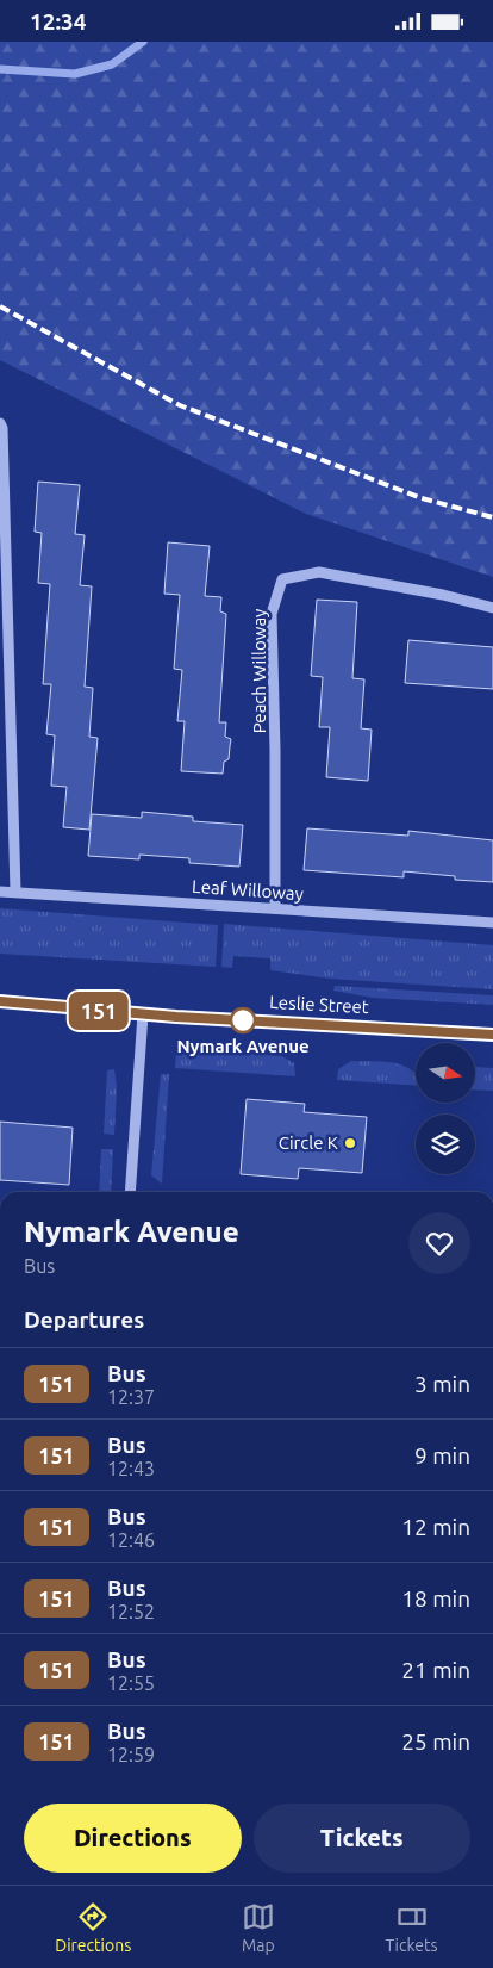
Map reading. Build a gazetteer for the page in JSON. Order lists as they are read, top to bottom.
{
  "streets": {
    "main road": ["Leslie Street"],
    "street": ["Peach Willoway", "Leaf Willoway"]
  },
  "crossings": [
    ["Peach Willoway", "Leaf Willoway"]
  ],
  "places": ["Nymark Avenue", "Circle K"],
  "lines": ["bus line 151"],
  "north": "right",
  "page": {
    "status": "12:34",
    "on_map": "151",
    "heading": [
      ["Nymark Avenue", "Bus"],
      "Departures"
    ],
    "list": [
      {
        "mark": "151",
        "name": "Bus",
        "note": "12:37",
        "value": "3 min"
      },
      {
        "mark": "151",
        "name": "Bus",
        "note": "12:43",
        "value": "9 min"
      },
      {
        "mark": "151",
        "name": "Bus",
        "note": "12:46",
        "value": "12 min"
      },
      {
        "mark": "151",
        "name": "Bus",
        "note": "12:52",
        "value": "18 min"
      },
      {
        "mark": "151",
        "name": "Bus",
        "note": "12:55",
        "value": "21 min"
      },
      {
        "mark": "151",
        "name": "Bus",
        "note": "12:59",
        "value": "25 min"
      }
    ],
    "buttons": ["Directions", "Tickets"],
    "tabs": ["Directions", "Map", "Tickets"]
  }
}
